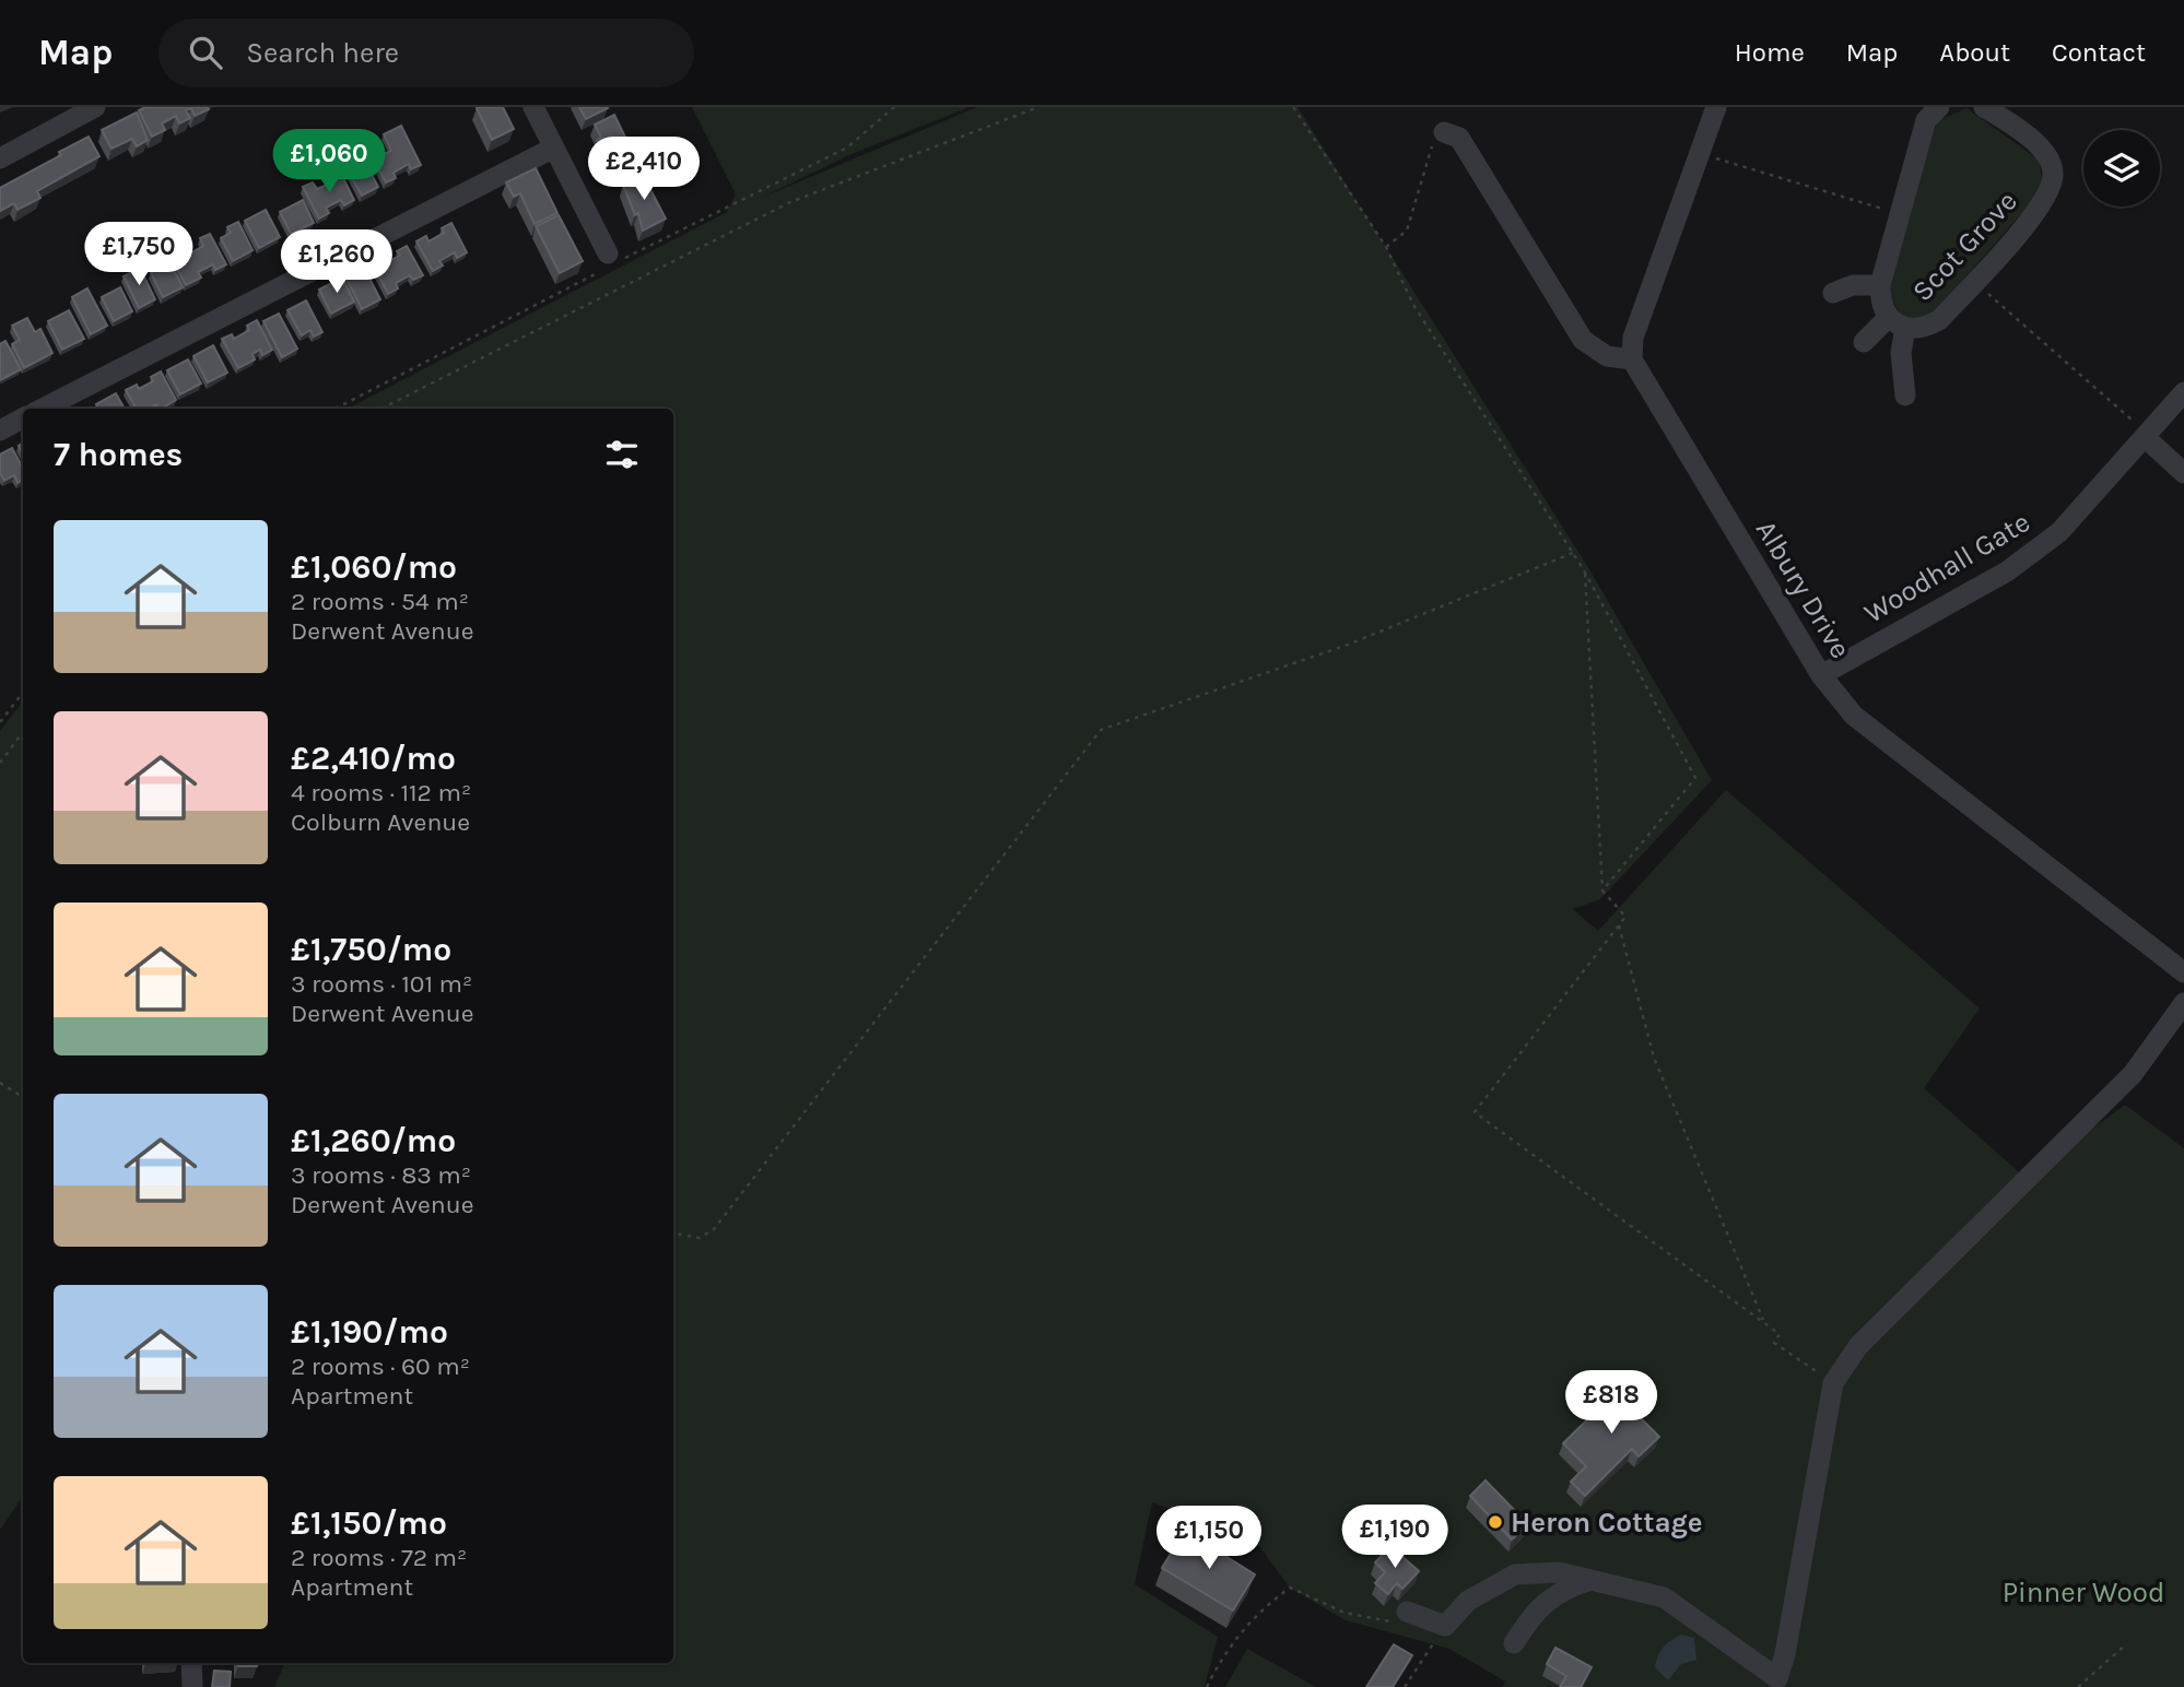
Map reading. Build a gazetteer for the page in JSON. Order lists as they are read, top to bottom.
{
  "streets": {
    "street": ["Scot Grove", "Woodhall Gate", "Albury Drive"]
  },
  "crossings": [
    ["Woodhall Gate", "Albury Drive"]
  ],
  "parks": ["Pinner Wood"],
  "places": ["Heron Cottage"],
  "page": {
    "header": "Map",
    "search": "Search here",
    "nav": [
      "Home",
      "Map",
      "About",
      "Contact"
    ],
    "price": [
      "£1,060",
      "£2,410",
      "£1,750",
      "£1,260",
      "£818",
      "£1,190",
      "£1,150"
    ],
    "heading": "7 homes",
    "list": [
      {
        "name": "£1,060/mo",
        "note": "2 rooms · 54 m² · Derwent Avenue"
      },
      {
        "name": "£2,410/mo",
        "note": "4 rooms · 112 m² · Colburn Avenue"
      },
      {
        "name": "£1,750/mo",
        "note": "3 rooms · 101 m² · Derwent Avenue"
      },
      {
        "name": "£1,260/mo",
        "note": "3 rooms · 83 m² · Derwent Avenue"
      },
      {
        "name": "£1,190/mo",
        "note": "2 rooms · 60 m² · Apartment"
      },
      {
        "name": "£1,150/mo",
        "note": "2 rooms · 72 m² · Apartment"
      }
    ]
  }
}
